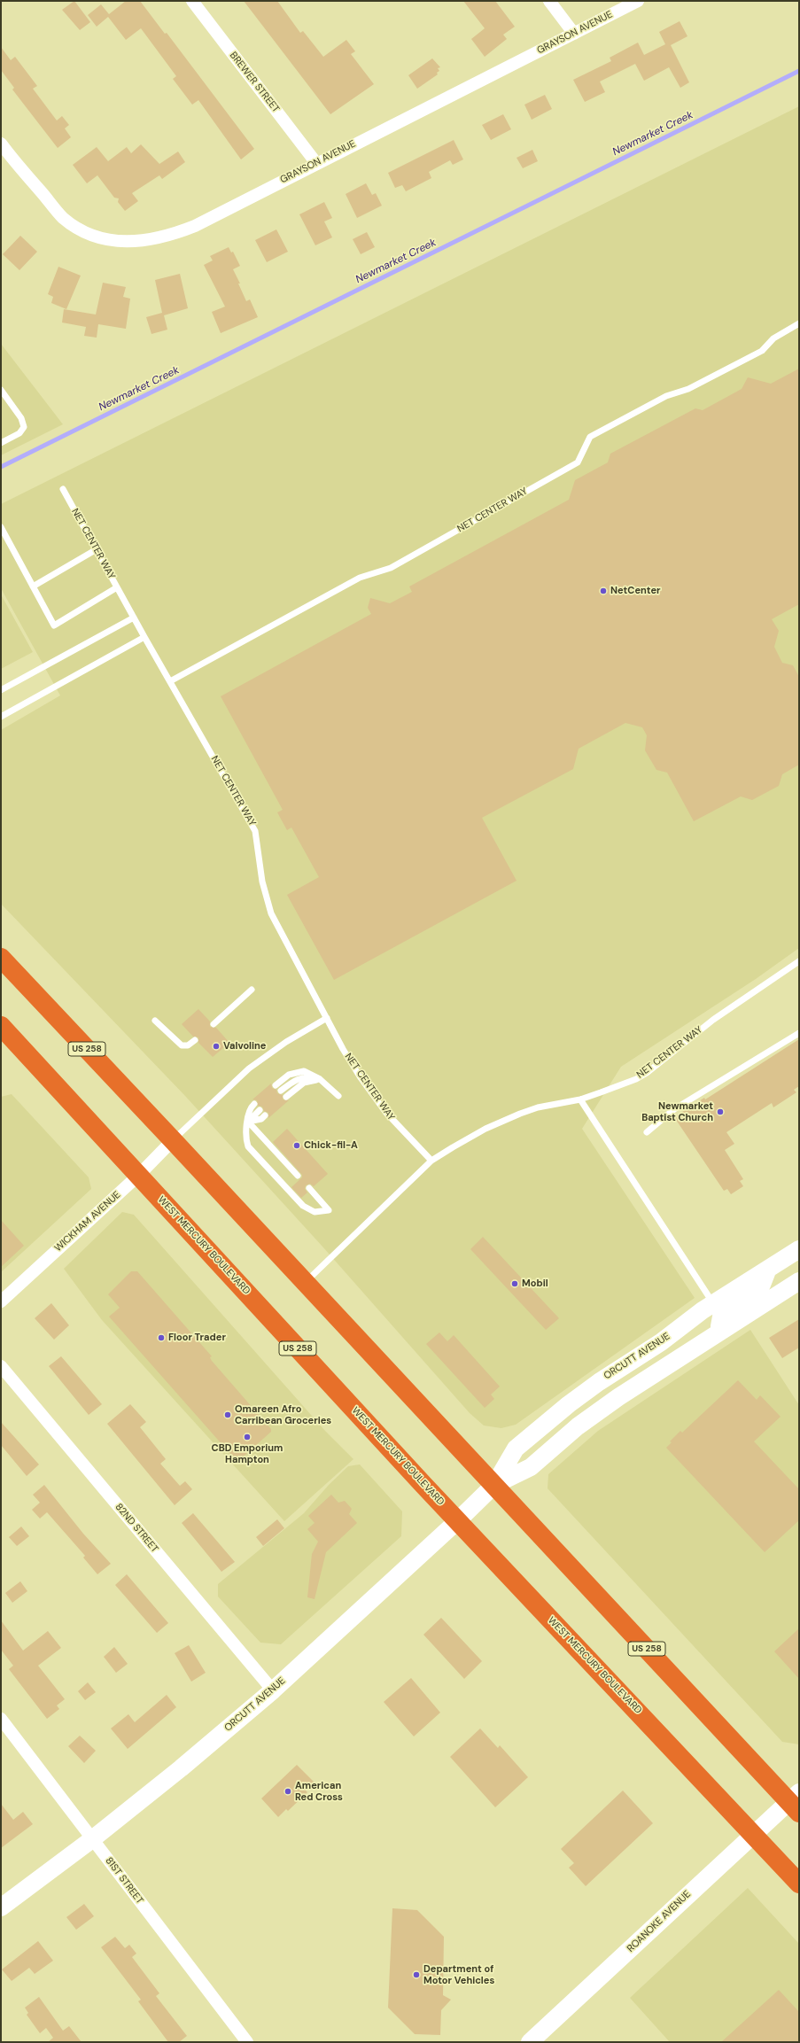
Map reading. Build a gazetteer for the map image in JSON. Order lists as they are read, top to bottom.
{
  "streets": {
    "highway": ["US 258", "WEST MERCURY BOULEVARD"],
    "street": [
      "GRAYSON AVENUE",
      "BREWER STREET",
      "WICKHAM AVENUE",
      "ORCUTT AVENUE",
      "82ND STREET",
      "81ST STREET",
      "ROANOKE AVENUE"
    ],
    "lane": ["NET CENTER WAY"]
  },
  "crossings": [
    ["GRAYSON AVENUE", "BREWER STREET"],
    ["US 258", "WICKHAM AVENUE"],
    ["US 258", "ORCUTT AVENUE"],
    ["US 258", "ROANOKE AVENUE"],
    ["WICKHAM AVENUE", "WEST MERCURY BOULEVARD"],
    ["WEST MERCURY BOULEVARD", "ORCUTT AVENUE"],
    ["WEST MERCURY BOULEVARD", "ROANOKE AVENUE"],
    ["ORCUTT AVENUE", "82ND STREET"],
    ["ORCUTT AVENUE", "81ST STREET"]
  ],
  "water": ["Newmarket Creek"],
  "places": [
    "NetCenter",
    "Valvoline",
    "Newmarket Baptist Church",
    "Chick-fil-A",
    "Mobil",
    "Floor Trader",
    "Omareen Afro Carribean Groceries",
    "CBD Emporium Hampton",
    "American Red Cross",
    "Department of Motor Vehicles"
  ]
}
